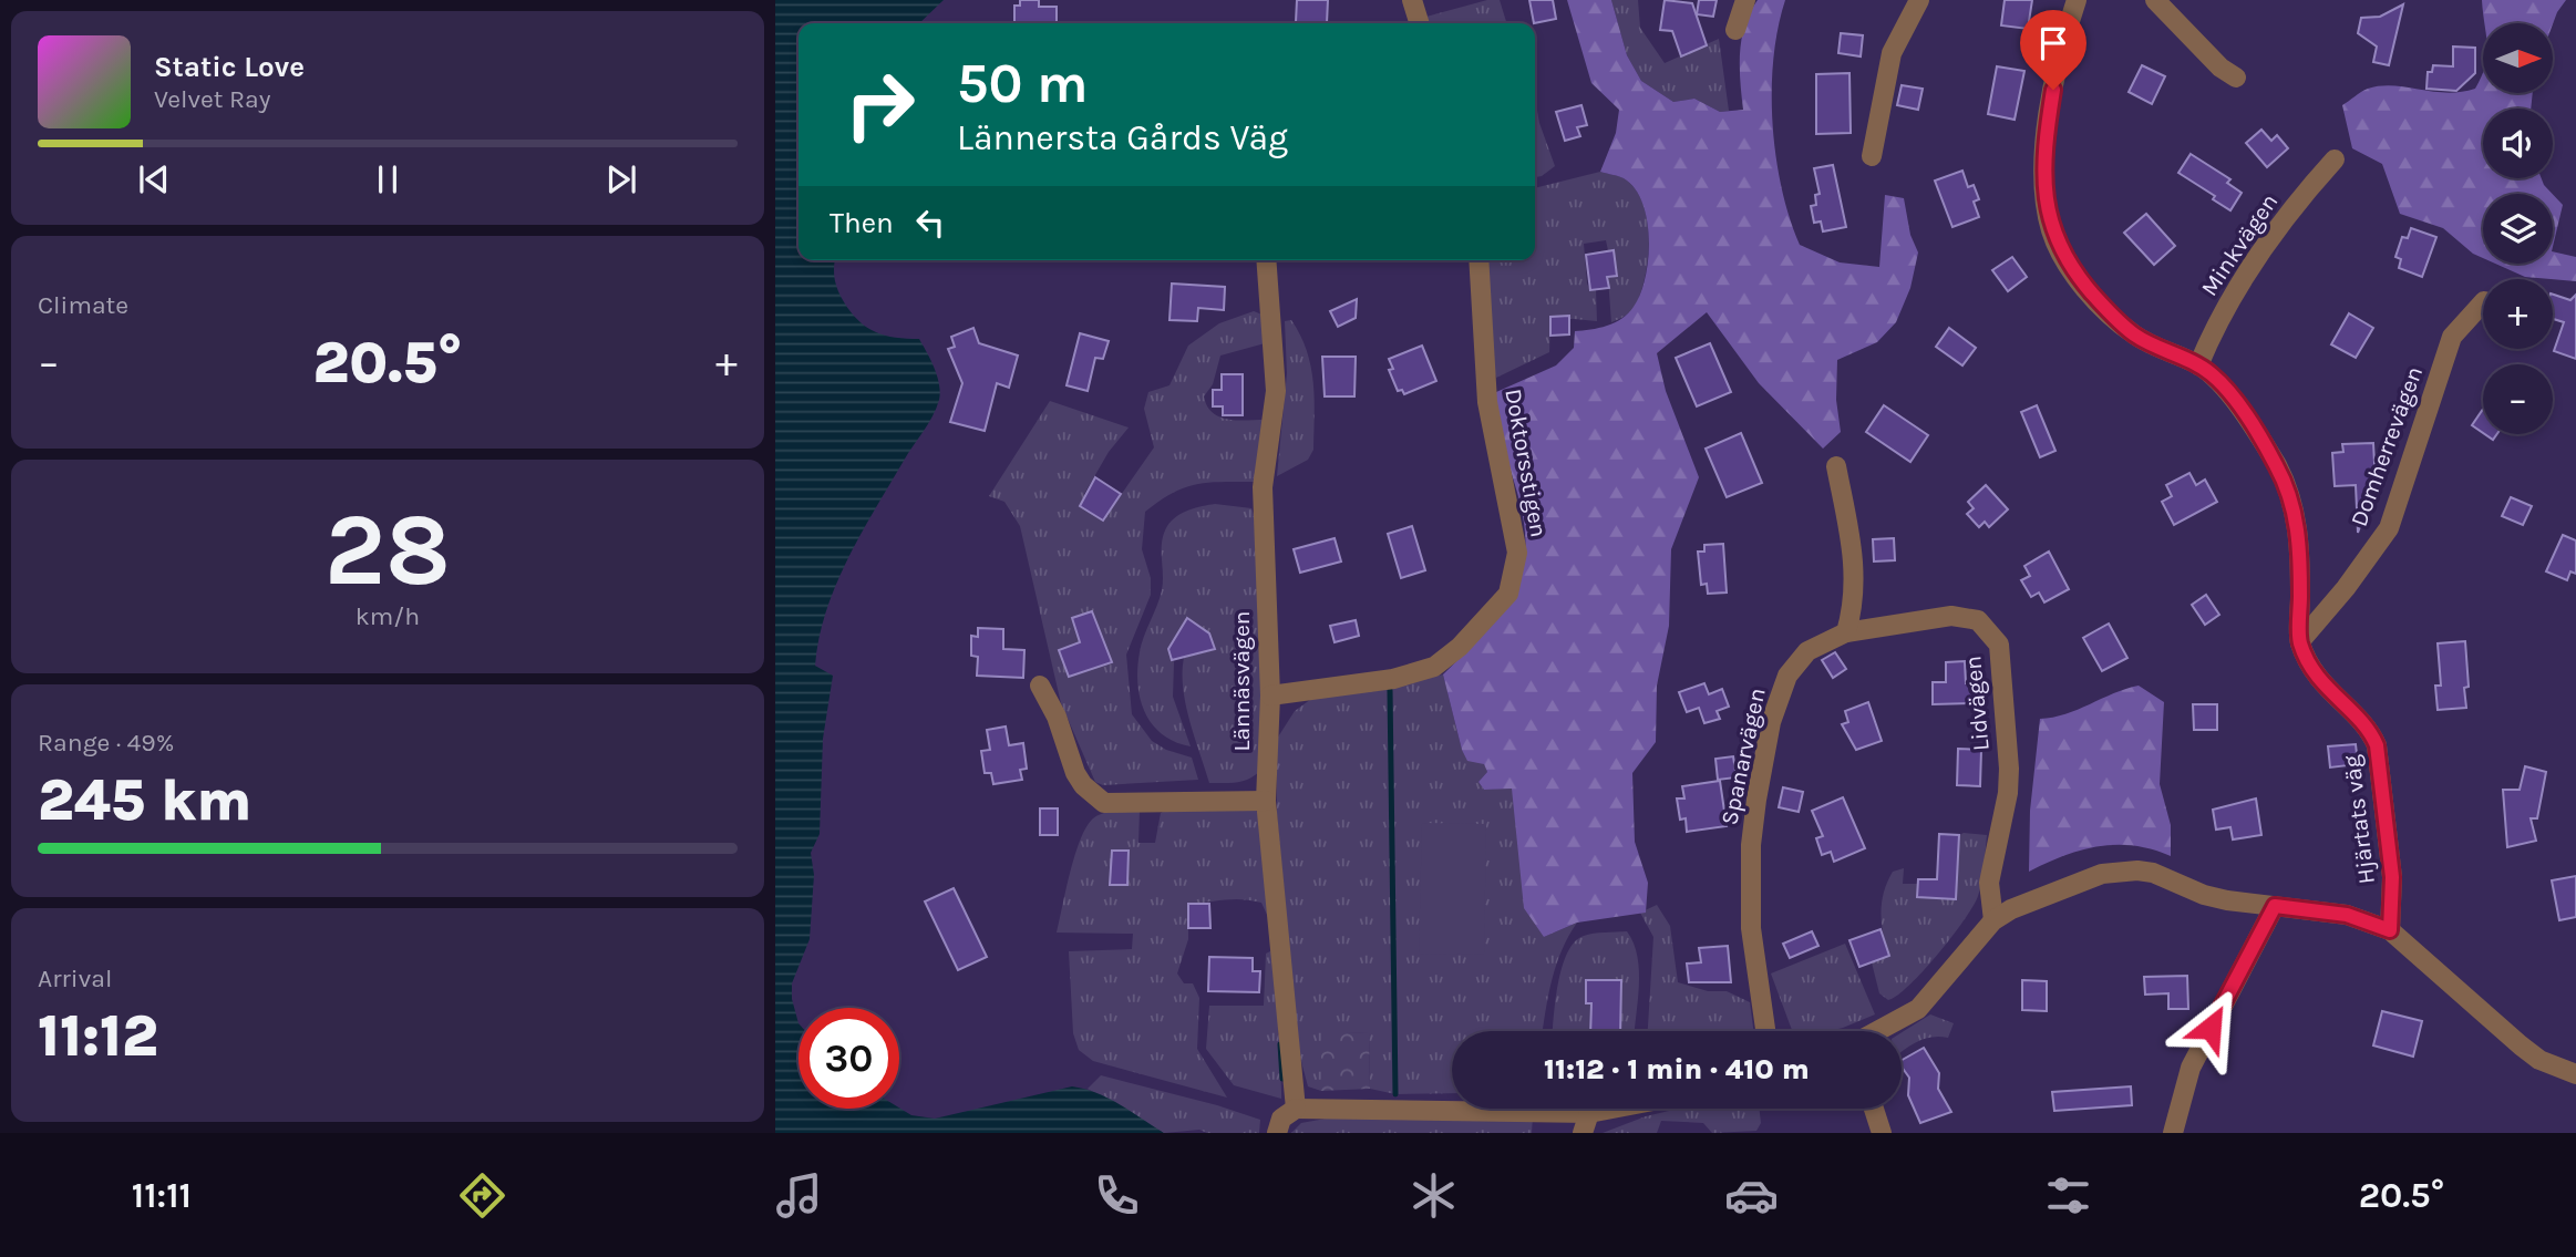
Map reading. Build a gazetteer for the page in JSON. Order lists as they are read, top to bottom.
{
  "streets": {
    "street": [
      "Minkvägen",
      "Domherrevägen",
      "Doktorsstigen",
      "Lännäsvägen",
      "Lidvägen",
      "Spanarvägen",
      "Hjärtats väg"
    ]
  },
  "crossings": [
    ["Minkvägen", "Hjärtats väg"],
    ["Domherrevägen", "Hjärtats väg"],
    ["Doktorsstigen", "Lännäsvägen"],
    ["Lidvägen", "Spanarvägen"]
  ],
  "north": "right",
  "page": {
    "map_buttons": ["+", "−"],
    "turn": ["50 m", "Lännersta Gårds Väg"],
    "song": ["Static Love", "Velvet Ray"],
    "then": "Then",
    "tile": [
      "Climate",
      ["28", "km/h"],
      ["Range · 49%", "245 km"],
      ["Arrival", "11:12"]
    ],
    "heat": ["−", "20.5°", "+"],
    "limit": "30",
    "trip": "11:12 · 1 min · 410 m",
    "tabs": ["11:11", "20.5°"]
  }
}
